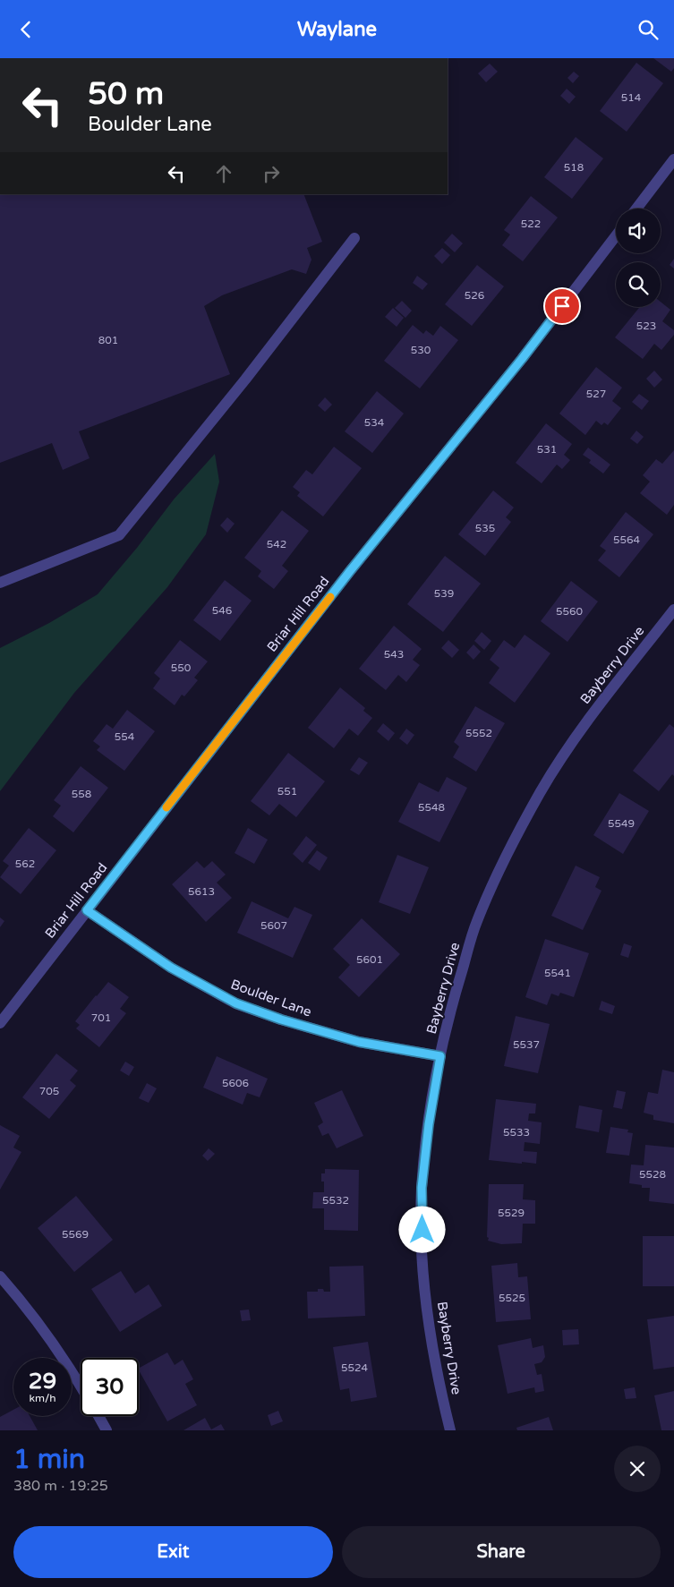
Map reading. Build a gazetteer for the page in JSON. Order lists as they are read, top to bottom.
{
  "streets": {
    "street": ["Briar Hill Road", "Bayberry Drive", "Boulder Lane"]
  },
  "crossings": [
    ["Briar Hill Road", "Boulder Lane"],
    ["Bayberry Drive", "Boulder Lane"]
  ],
  "house_numbers": [
    "514",
    "518",
    "522",
    "526",
    "523",
    "801",
    "530",
    "527",
    "534",
    "531",
    "535",
    "5564",
    "542",
    "539",
    "546",
    "5560",
    "543",
    "550",
    "5552",
    "554",
    "551",
    "558",
    "5548",
    "5549",
    "562",
    "5613",
    "5607",
    "5601",
    "5541",
    "701",
    "5537",
    "5606",
    "705",
    "5533",
    "5528",
    "5532",
    "5529",
    "5569",
    "5525",
    "5524"
  ],
  "page": {
    "header": "Waylane",
    "turn": ["50 m", "Boulder Lane"],
    "speed": "29 km/h",
    "limit": "30",
    "heading": ["1 min", "380 m · 19:25"],
    "buttons": ["Exit", "Share"]
  }
}
